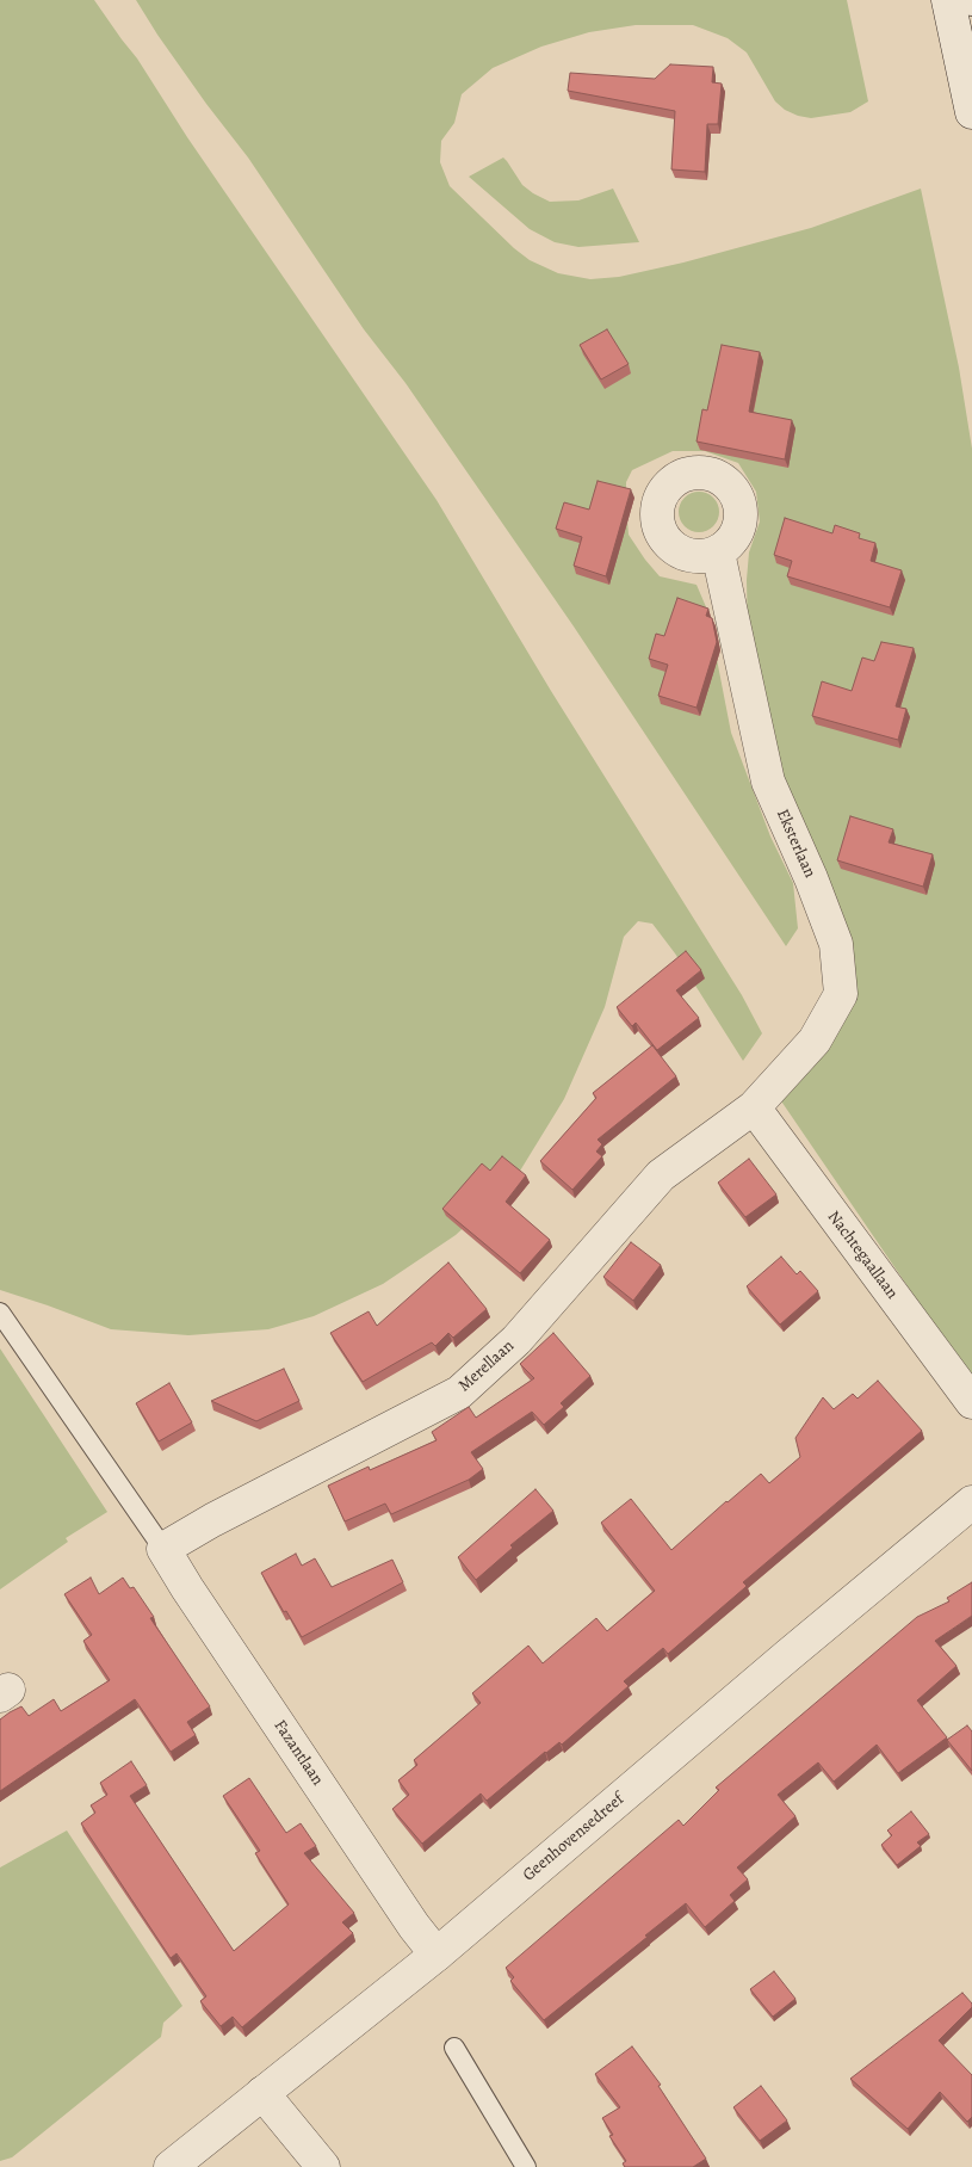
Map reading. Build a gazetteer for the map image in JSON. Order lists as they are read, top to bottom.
{
  "streets": {
    "street": [
      "Eksterlaan",
      "Nachtegaallaan",
      "Merellaan",
      "Fazantlaan",
      "Geenhovensedreef"
    ]
  },
  "crossings": [
    ["Eksterlaan", "Nachtegaallaan"],
    ["Eksterlaan", "Merellaan"],
    ["Nachtegaallaan", "Merellaan"],
    ["Merellaan", "Fazantlaan"],
    ["Fazantlaan", "Geenhovensedreef"]
  ]
}
